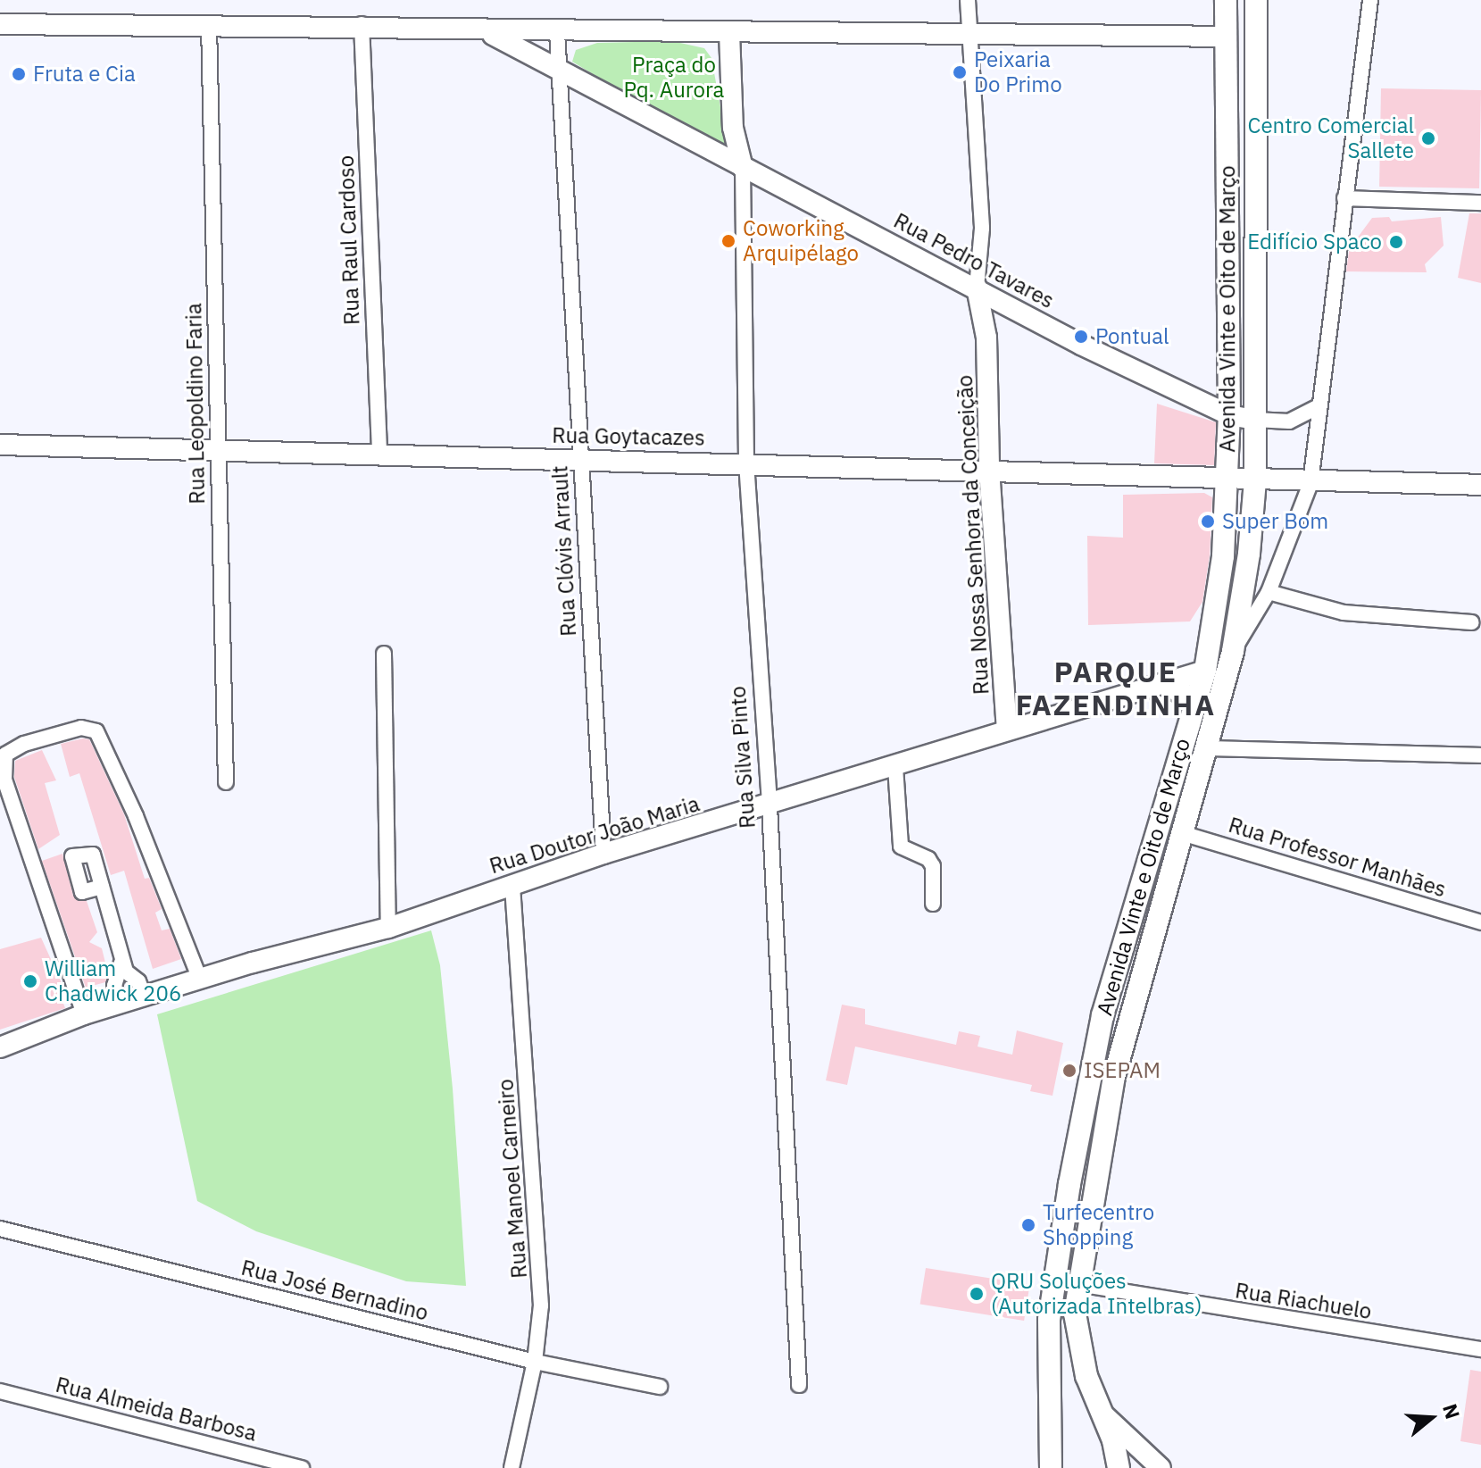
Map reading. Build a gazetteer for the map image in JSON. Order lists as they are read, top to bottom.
{
  "streets": {
    "main road": ["Avenida Vinte e Oito de Março"],
    "street": [
      "Rua Raul Cardoso",
      "Rua Pedro Tavares",
      "Rua Leopoldino Faria",
      "Rua Goytacazes",
      "Rua Nossa Senhora da Conceição",
      "Rua Clóvis Arrault",
      "Rua Silva Pinto",
      "Rua Doutor João Maria",
      "Rua Professor Manhães",
      "Rua Manoel Carneiro",
      "Rua José Bernadino",
      "Rua Riachuelo",
      "Rua Almeida Barbosa"
    ]
  },
  "crossings": [
    ["Rua Raul Cardoso", "Rua Goytacazes"],
    ["Rua Pedro Tavares", "Avenida Vinte e Oito de Março"],
    ["Rua Pedro Tavares", "Rua Nossa Senhora da Conceição"],
    ["Rua Pedro Tavares", "Rua Clóvis Arrault"],
    ["Rua Pedro Tavares", "Rua Silva Pinto"],
    ["Avenida Vinte e Oito de Março", "Rua Goytacazes"],
    ["Avenida Vinte e Oito de Março", "Rua Doutor João Maria"],
    ["Avenida Vinte e Oito de Março", "Rua Professor Manhães"],
    ["Avenida Vinte e Oito de Março", "Rua Riachuelo"],
    ["Rua Leopoldino Faria", "Rua Goytacazes"],
    ["Rua Goytacazes", "Rua Nossa Senhora da Conceição"],
    ["Rua Goytacazes", "Rua Clóvis Arrault"],
    ["Rua Goytacazes", "Rua Silva Pinto"],
    ["Rua Nossa Senhora da Conceição", "Rua Doutor João Maria"],
    ["Rua Clóvis Arrault", "Rua Doutor João Maria"],
    ["Rua Silva Pinto", "Rua Doutor João Maria"],
    ["Rua Doutor João Maria", "Rua Manoel Carneiro"],
    ["Rua Manoel Carneiro", "Rua José Bernadino"]
  ],
  "districts": ["PARQUE FAZENDINHA"],
  "parks": ["Praça do Pq. Aurora"],
  "places": [
    "Peixaria Do Primo",
    "Fruta e Cia",
    "Centro Comercial Sallete",
    "Coworking Arquipélago",
    "Edifício Spaco",
    "Pontual",
    "Super Bom",
    "William Chadwick 206",
    "ISEPAM",
    "Turfecentro Shopping",
    "QRU Soluções (Autorizada Intelbras)"
  ],
  "north": "right"
}
